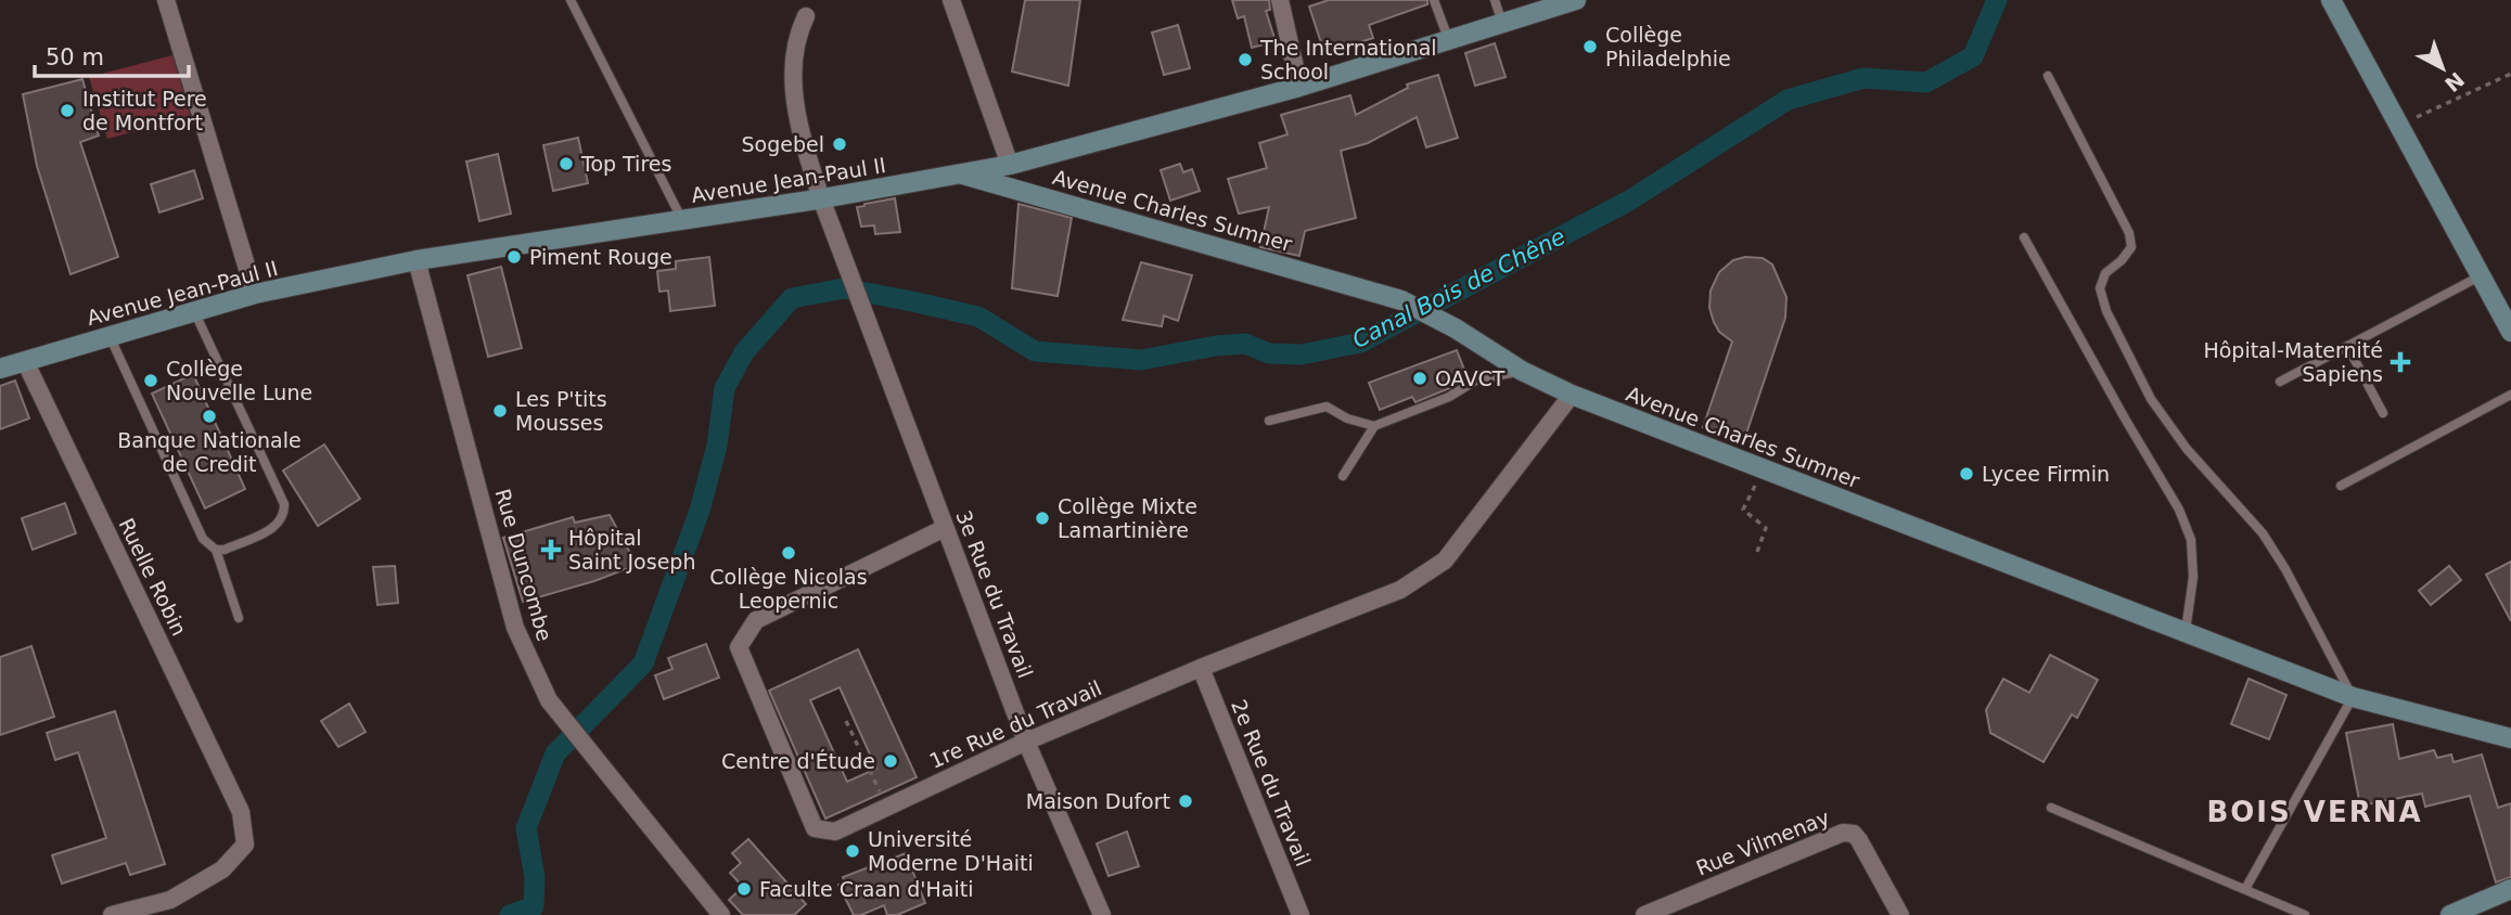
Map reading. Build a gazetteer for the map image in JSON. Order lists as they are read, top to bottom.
{
  "streets": {
    "street": [
      "Avenue Jean-Paul II",
      "Avenue Charles Sumner",
      "Rue Duncombe",
      "Ruelle Robin",
      "3e Rue du Travail",
      "1re Rue du Travail",
      "2e Rue du Travail",
      "Rue Vilmenay"
    ]
  },
  "crossings": [
    ["Avenue Jean-Paul II", "Avenue Charles Sumner"],
    ["Avenue Jean-Paul II", "Rue Duncombe"],
    ["Avenue Jean-Paul II", "Ruelle Robin"],
    ["Avenue Jean-Paul II", "3e Rue du Travail"],
    ["Avenue Charles Sumner", "1re Rue du Travail"],
    ["3e Rue du Travail", "1re Rue du Travail"],
    ["1re Rue du Travail", "2e Rue du Travail"]
  ],
  "districts": ["BOIS VERNA"],
  "water": ["Canal Bois de Chêne"],
  "places": {
    "other": [
      "Collège Philadelphie",
      "The International School",
      "Institut Pere de Montfort",
      "Sogebel",
      "Top Tires",
      "Piment Rouge",
      "OAVCT",
      "Collège Nouvelle Lune",
      "Les P'tits Mousses",
      "Banque Nationale de Credit",
      "Lycee Firmin",
      "Collège Mixte Lamartinière",
      "Collège Nicolas Leopernic",
      "Centre d'Étude",
      "Maison Dufort",
      "Université Moderne D'Haiti",
      "Faculte Craan d'Haiti"
    ],
    "health": ["Hôpital-Maternité Sapiens", "Hôpital Saint Joseph"]
  },
  "scale_bar": "50 m",
  "north": "bottom right"
}
